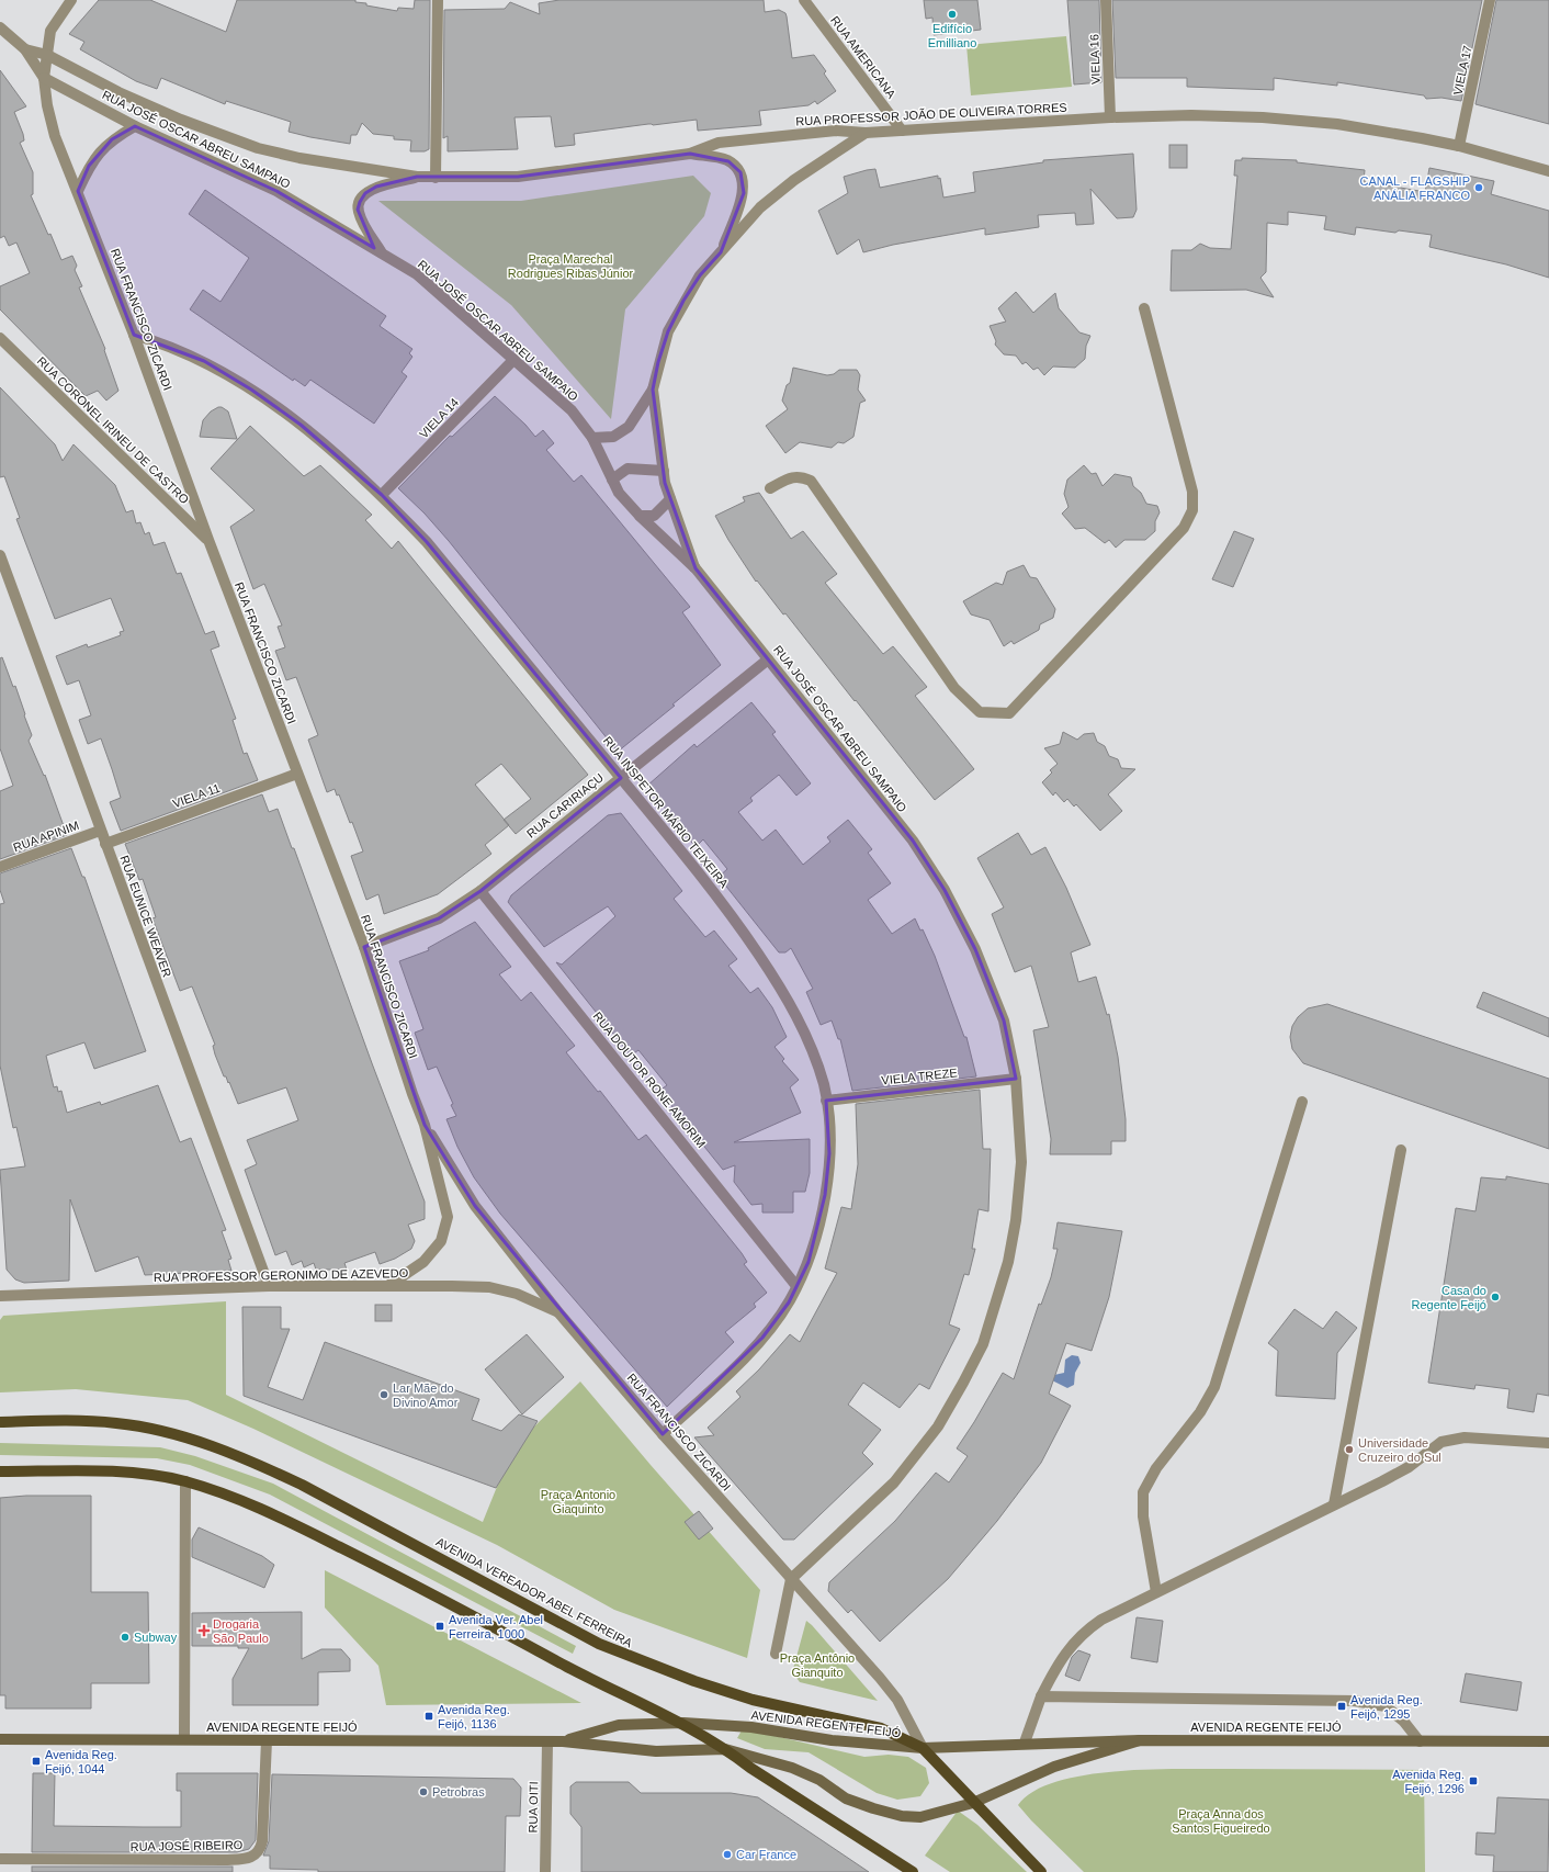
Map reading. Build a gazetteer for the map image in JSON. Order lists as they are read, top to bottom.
{
  "streets": {
    "main road": ["AVENIDA VEREADOR ABEL FERREIRA", "AVENIDA REGENTE FEIJÓ"],
    "street": [
      "RUA AMERICANA",
      "VIELA 16",
      "VIELA 17",
      "RUA PROFESSOR JOÃO DE OLIVEIRA TORRES",
      "RUA JOSÉ OSCAR ABREU SAMPAIO",
      "RUA FRANCISCO ZICARDI",
      "VIELA 14",
      "RUA CORONEL IRINEU DE CASTRO",
      "VIELA 11",
      "RUA CARIRIAÇU",
      "RUA INSPETOR MÁRIO TEIXEIRA",
      "RUA APINIM",
      "RUA EUNICE WEAVER",
      "VIELA TREZE",
      "RUA DOUTOR RONE AMORIM",
      "RUA PROFESSOR GERONIMO DE AZEVEDO",
      "RUA OITI",
      "RUA JOSÉ RIBEIRO"
    ]
  },
  "crossings": [
    ["RUA AMERICANA", "RUA PROFESSOR JOÃO DE OLIVEIRA TORRES"],
    ["VIELA 16", "RUA PROFESSOR JOÃO DE OLIVEIRA TORRES"],
    ["VIELA 17", "RUA PROFESSOR JOÃO DE OLIVEIRA TORRES"],
    ["RUA JOSÉ OSCAR ABREU SAMPAIO", "RUA FRANCISCO ZICARDI"],
    ["RUA JOSÉ OSCAR ABREU SAMPAIO", "VIELA 14"],
    ["RUA JOSÉ OSCAR ABREU SAMPAIO", "RUA CARIRIAÇU"],
    ["RUA JOSÉ OSCAR ABREU SAMPAIO", "VIELA TREZE"],
    ["RUA FRANCISCO ZICARDI", "RUA CORONEL IRINEU DE CASTRO"],
    ["RUA FRANCISCO ZICARDI", "VIELA 11"],
    ["RUA FRANCISCO ZICARDI", "RUA CARIRIAÇU"],
    ["RUA FRANCISCO ZICARDI", "RUA INSPETOR MÁRIO TEIXEIRA"],
    ["RUA FRANCISCO ZICARDI", "RUA PROFESSOR GERONIMO DE AZEVEDO"],
    ["RUA FRANCISCO ZICARDI", "AVENIDA VEREADOR ABEL FERREIRA"],
    ["RUA FRANCISCO ZICARDI", "AVENIDA REGENTE FEIJÓ"],
    ["VIELA 14", "RUA INSPETOR MÁRIO TEIXEIRA"],
    ["VIELA 11", "RUA EUNICE WEAVER"],
    ["RUA CARIRIAÇU", "RUA INSPETOR MÁRIO TEIXEIRA"],
    ["RUA CARIRIAÇU", "RUA DOUTOR RONE AMORIM"],
    ["RUA INSPETOR MÁRIO TEIXEIRA", "VIELA TREZE"],
    ["RUA INSPETOR MÁRIO TEIXEIRA", "RUA DOUTOR RONE AMORIM"],
    ["RUA APINIM", "RUA EUNICE WEAVER"],
    ["RUA EUNICE WEAVER", "RUA PROFESSOR GERONIMO DE AZEVEDO"],
    ["AVENIDA VEREADOR ABEL FERREIRA", "AVENIDA REGENTE FEIJÓ"],
    ["AVENIDA REGENTE FEIJÓ", "RUA OITI"],
    ["AVENIDA REGENTE FEIJÓ", "RUA JOSÉ RIBEIRO"]
  ],
  "parks": [
    "Praça Marechal Rodrigues Ribas Júnior",
    "Praça Antonio Giaquinto",
    "Praça Antônio Gianquito",
    "Praça Anna dos Santos Figueiredo"
  ],
  "places": {
    "other": [
      "Edifício Emilliano",
      "CANAL - FLAGSHIP ANÁLIA FRANCO",
      "Casa do Regente Feijó",
      "Lar Mãe do Divino Amor",
      "Universidade Cruzeiro do Sul",
      "Subway",
      "Petrobras",
      "Car France"
    ],
    "transit": [
      "Avenida Ver. Abel Ferreira, 1000",
      "Avenida Reg. Feijó, 1295",
      "Avenida Reg. Feijó, 1136",
      "Avenida Reg. Feijó, 1044",
      "Avenida Reg. Feijó, 1296"
    ],
    "health": ["Drogaria São Paulo"]
  }
}
